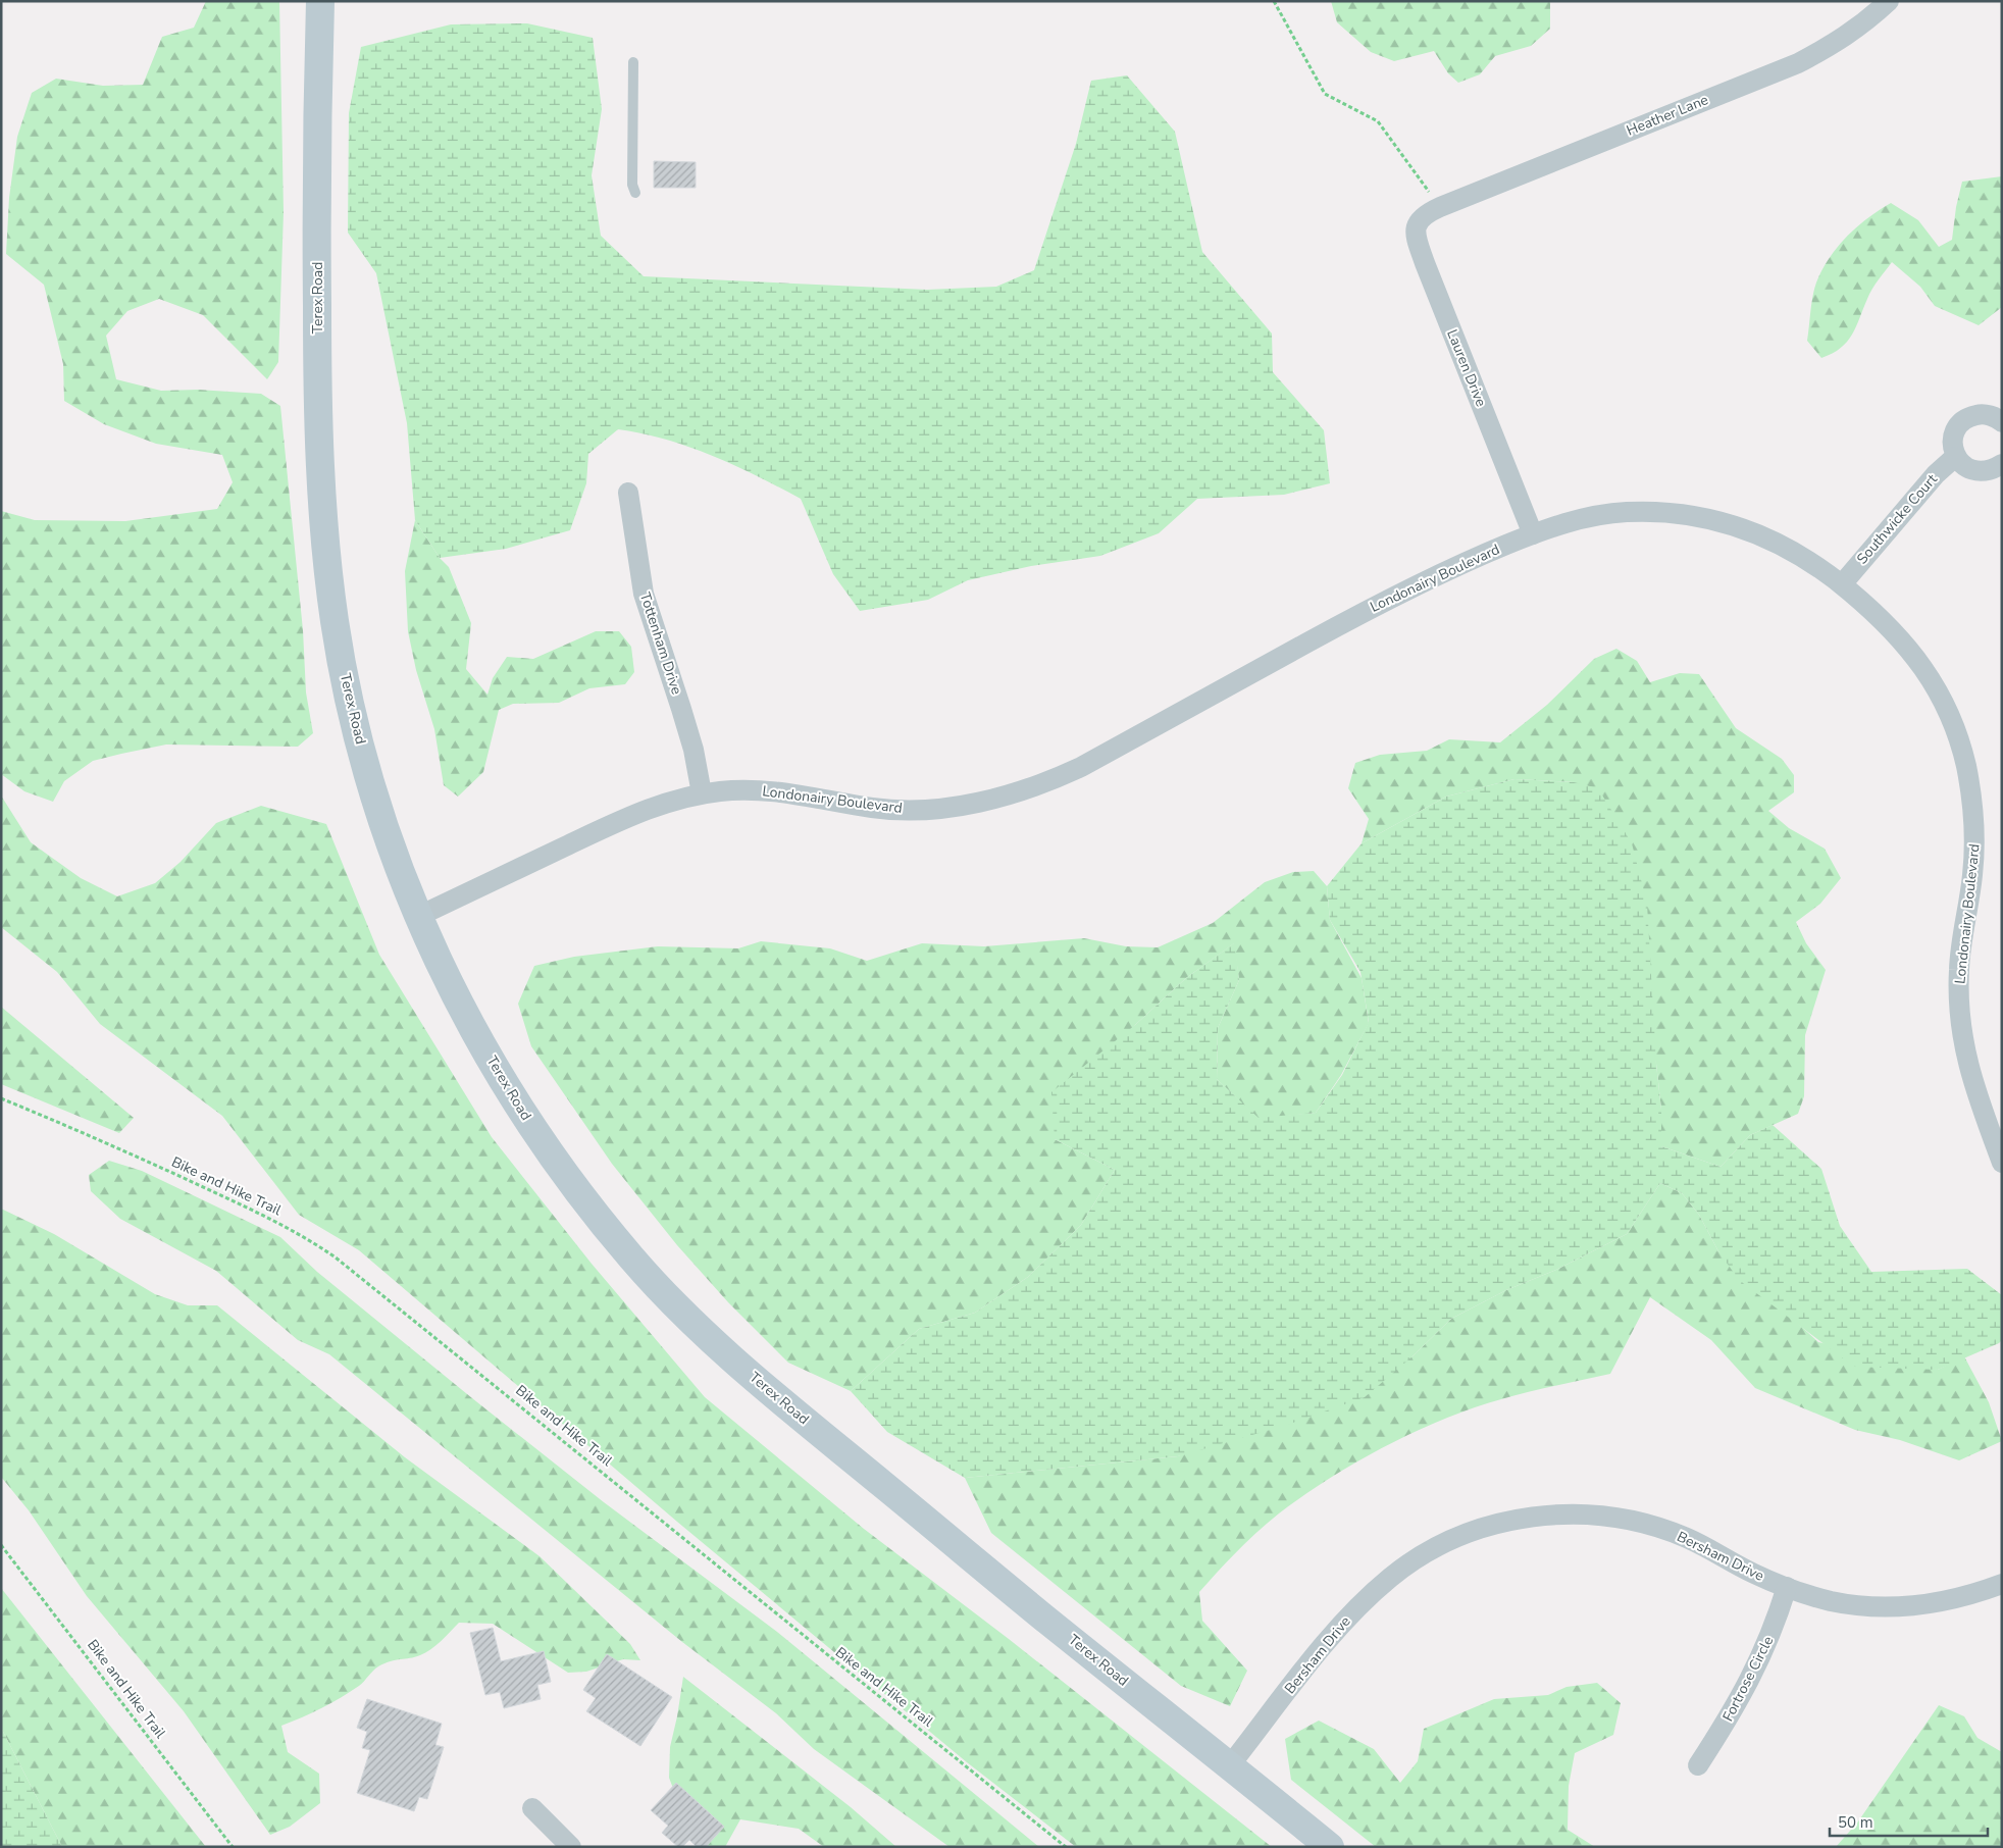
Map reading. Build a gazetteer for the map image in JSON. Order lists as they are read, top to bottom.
{
  "streets": {
    "main road": ["Terex Road"],
    "street": [
      "Heather Lane",
      "Lauren Drive",
      "Southwicke Court",
      "Londonairy Boulevard",
      "Tottenham Drive",
      "Bersham Drive",
      "Fortrose Circle"
    ],
    "path": ["Bike and Hike Trail"]
  },
  "crossings": [
    ["Heather Lane", "Lauren Drive"],
    ["Terex Road", "Londonairy Boulevard"],
    ["Terex Road", "Bersham Drive"],
    ["Lauren Drive", "Londonairy Boulevard"],
    ["Southwicke Court", "Londonairy Boulevard"],
    ["Londonairy Boulevard", "Tottenham Drive"],
    ["Bersham Drive", "Fortrose Circle"]
  ],
  "scale_bar": "50 m"
}
